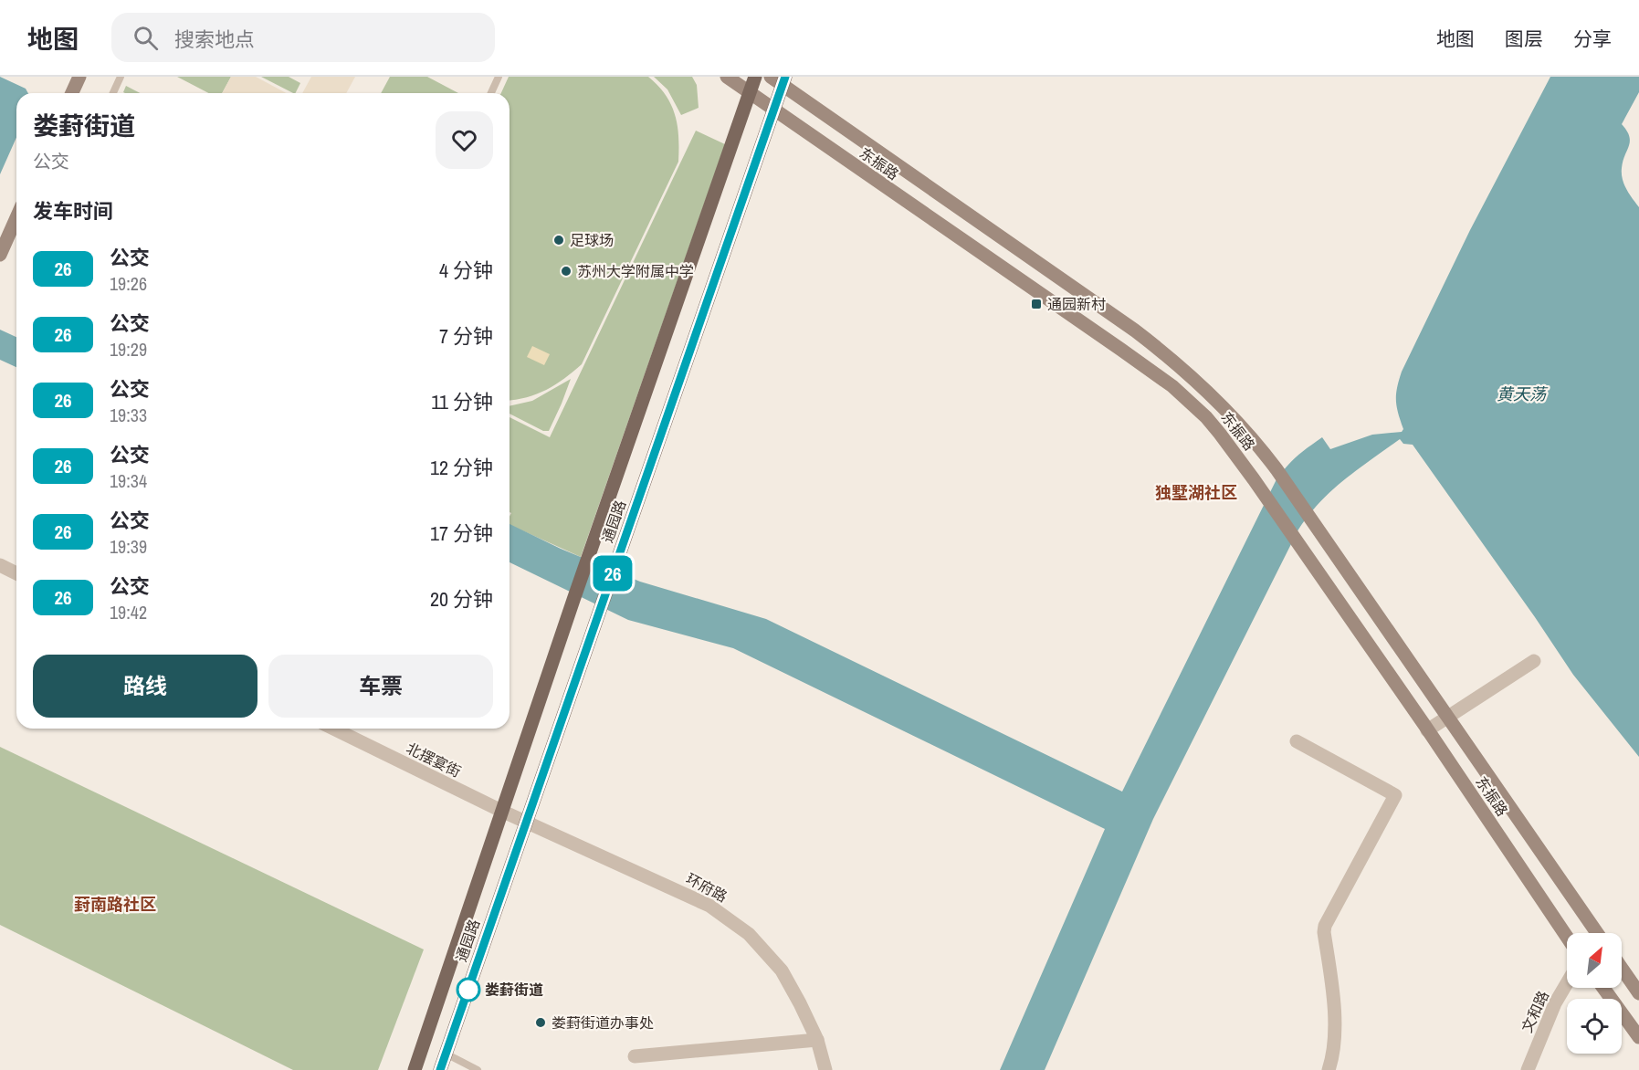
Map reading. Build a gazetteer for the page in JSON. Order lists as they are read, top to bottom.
{
  "streets": {
    "main road": ["东振路", "通园路"],
    "street": ["北摆宴街", "环府路", "文和路"]
  },
  "crossings": [
    ["东振路", "通园路"],
    ["通园路", "北摆宴街"],
    ["通园路", "环府路"],
    ["北摆宴街", "环府路"]
  ],
  "districts": ["独墅湖社区", "葑南路社区"],
  "water": ["黄天荡"],
  "places": {
    "other": [
      "足球场",
      "苏州大学附属中学",
      "娄葑街道",
      "娄葑街道办事处"
    ],
    "transit": ["通园新村"]
  },
  "lines": ["bus line 26"],
  "north": "top right",
  "page": {
    "header": "地图",
    "search": "搜索地点",
    "nav": ["地图", "图层", "分享"],
    "on_map": "26",
    "heading": [
      ["娄葑街道", "公交"],
      "发车时间"
    ],
    "list": [
      {
        "mark": "26",
        "name": "公交",
        "note": "19:26",
        "value": "4 分钟"
      },
      {
        "mark": "26",
        "name": "公交",
        "note": "19:29",
        "value": "7 分钟"
      },
      {
        "mark": "26",
        "name": "公交",
        "note": "19:33",
        "value": "11 分钟"
      },
      {
        "mark": "26",
        "name": "公交",
        "note": "19:34",
        "value": "12 分钟"
      },
      {
        "mark": "26",
        "name": "公交",
        "note": "19:39",
        "value": "17 分钟"
      },
      {
        "mark": "26",
        "name": "公交",
        "note": "19:42",
        "value": "20 分钟"
      }
    ],
    "buttons": ["路线", "车票"]
  }
}
